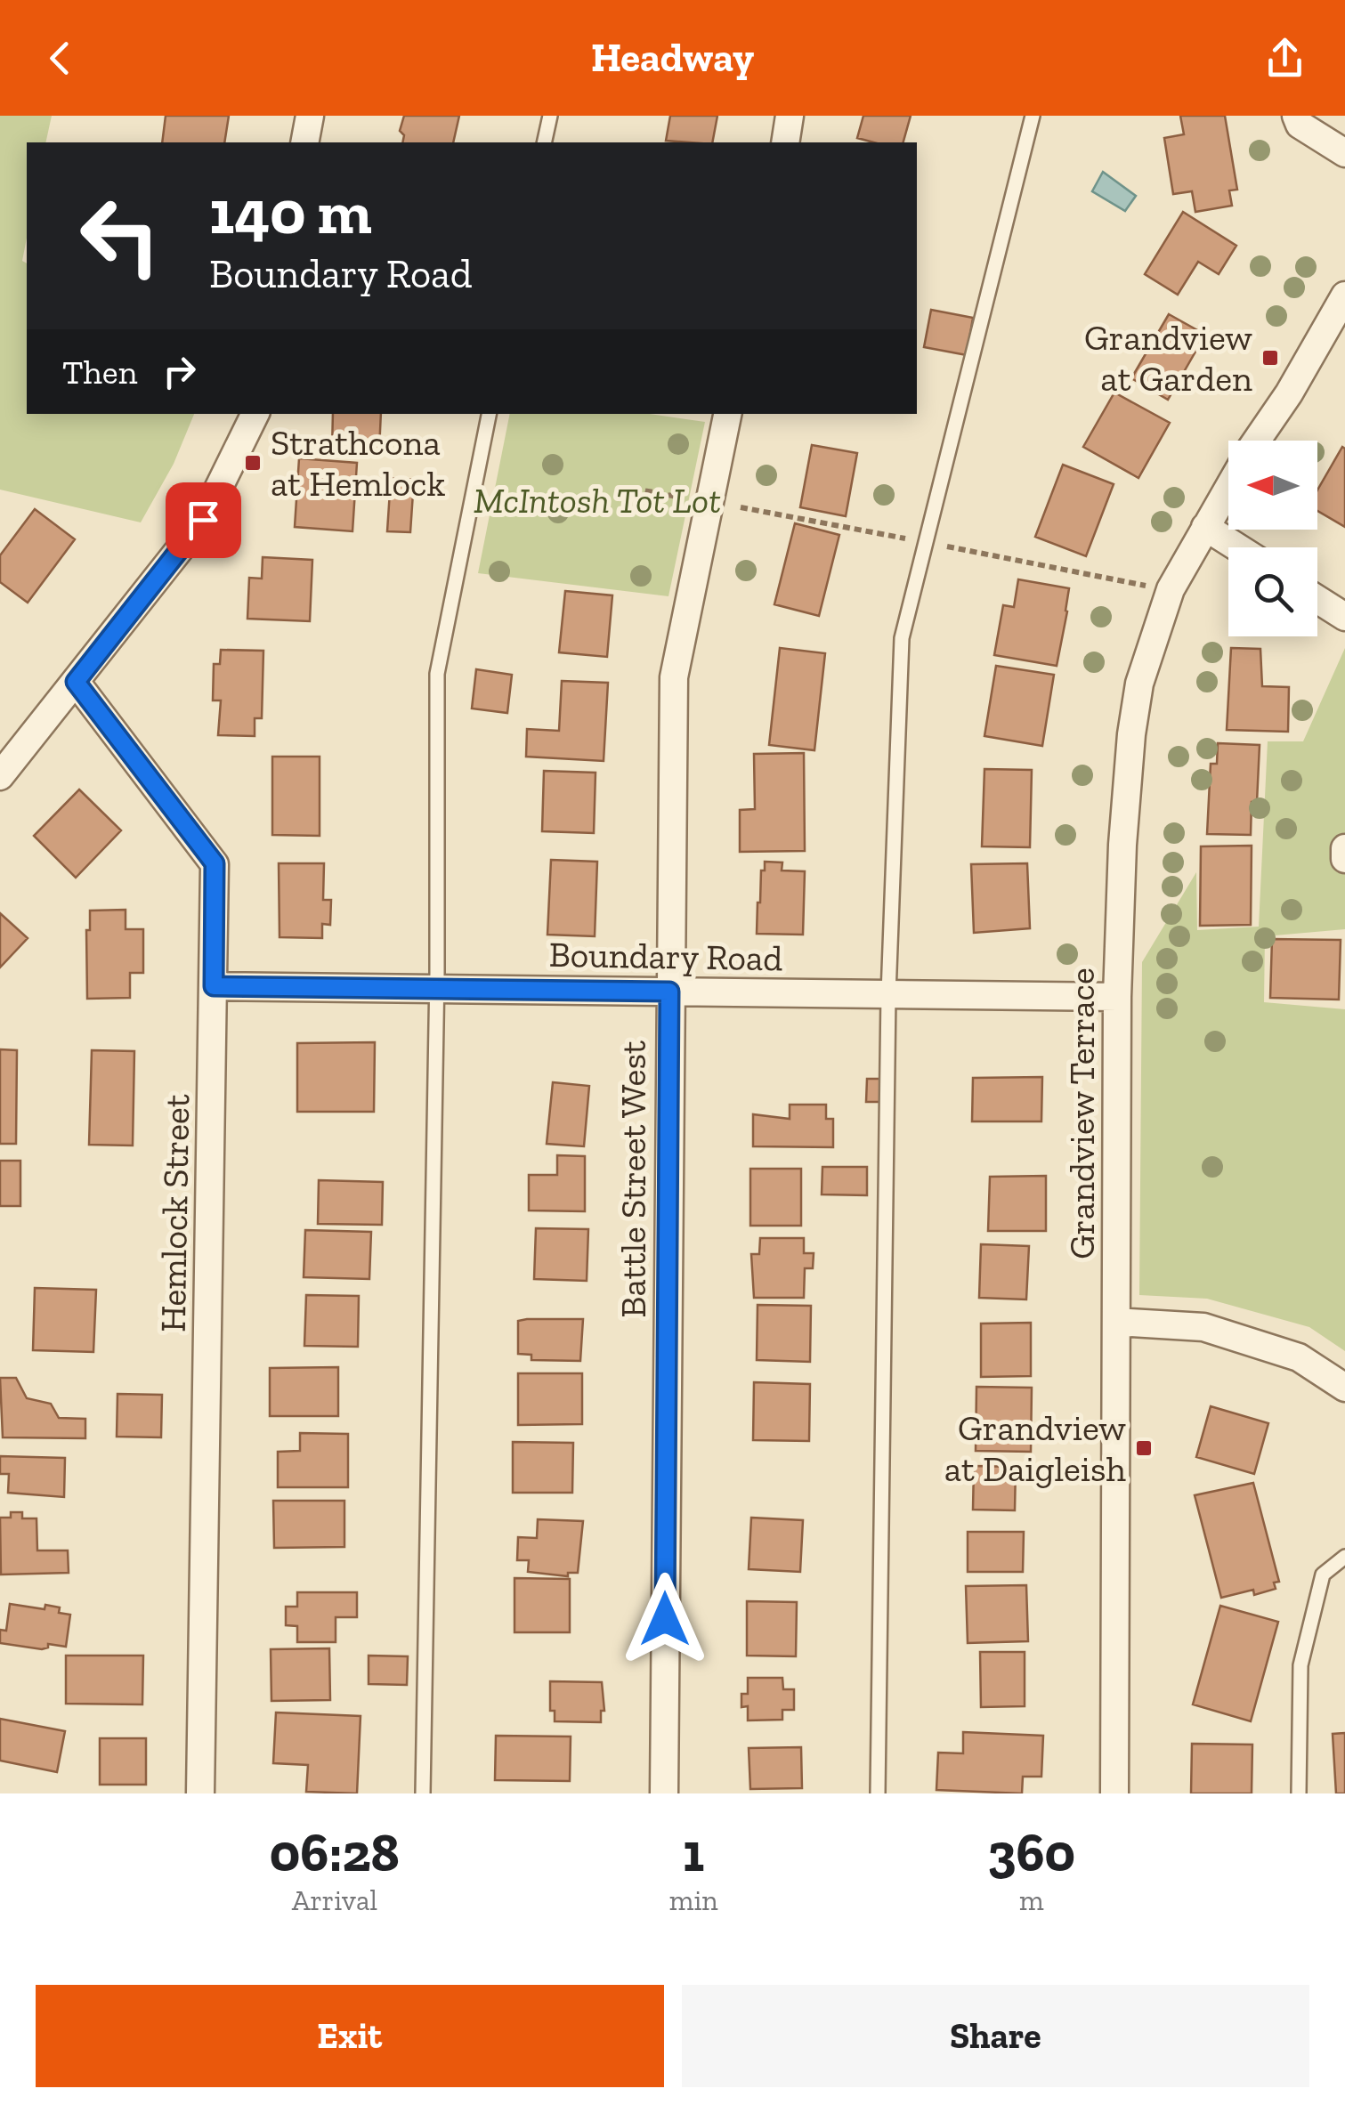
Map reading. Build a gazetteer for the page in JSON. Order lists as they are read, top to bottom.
{
  "streets": {
    "street": [
      "Boundary Road",
      "Grandview Terrace",
      "Battle Street West",
      "Hemlock Street"
    ]
  },
  "crossings": [
    ["Boundary Road", "Grandview Terrace"],
    ["Boundary Road", "Battle Street West"],
    ["Boundary Road", "Hemlock Street"]
  ],
  "parks": ["McIntosh Tot Lot"],
  "places": {
    "transit": ["Grandview at Garden", "Strathcona at Hemlock", "Grandview at Daigleish"]
  },
  "north": "left",
  "page": {
    "header": "Headway",
    "turn": ["140 m", "Boundary Road"],
    "then": "Then",
    "eta": [
      "06:28",
      "Arrival",
      "1",
      "min",
      "360",
      "m"
    ],
    "buttons": ["Exit", "Share"]
  }
}
